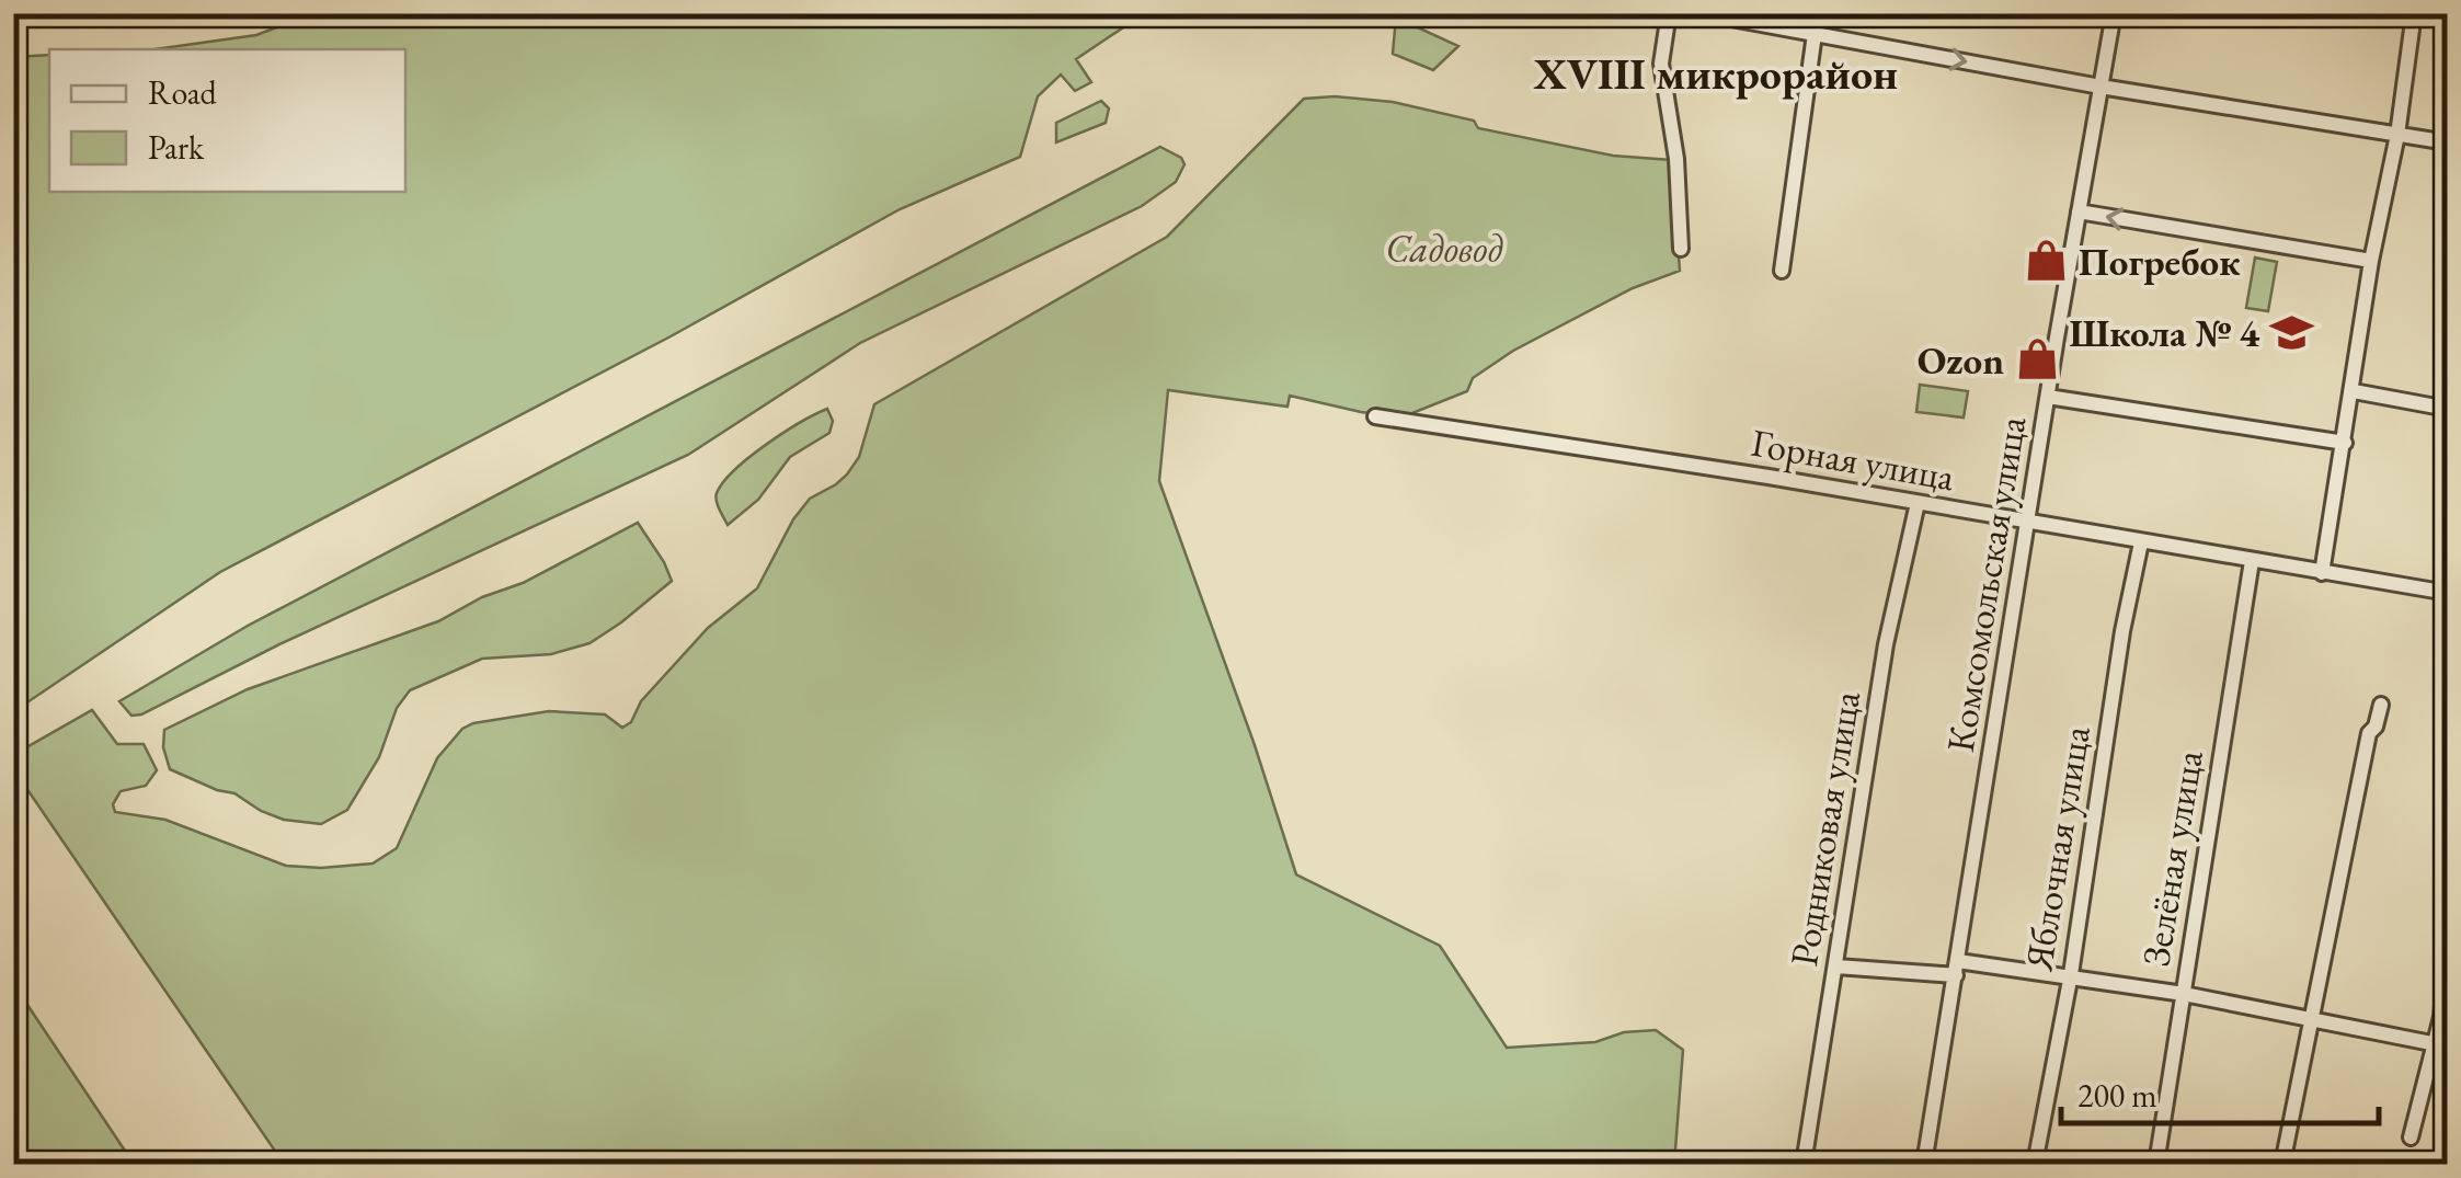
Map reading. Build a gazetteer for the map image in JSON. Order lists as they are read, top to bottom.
{
  "streets": {
    "street": [
      "Горная улица",
      "Комсомольская улица",
      "Родниковая улица",
      "Яблочная улица",
      "Зелёная улица"
    ]
  },
  "crossings": [
    ["Горная улица", "Комсомольская улица"],
    ["Горная улица", "Родниковая улица"],
    ["Горная улица", "Яблочная улица"],
    ["Горная улица", "Зелёная улица"]
  ],
  "districts": ["XVIII микрорайон"],
  "parks": ["Садовод"],
  "places": {
    "shop": ["Погребок", "Ozon"],
    "school or university": ["Школа № 4"]
  },
  "legend": ["Road", "Park"],
  "scale_bar": "200 m"
}
